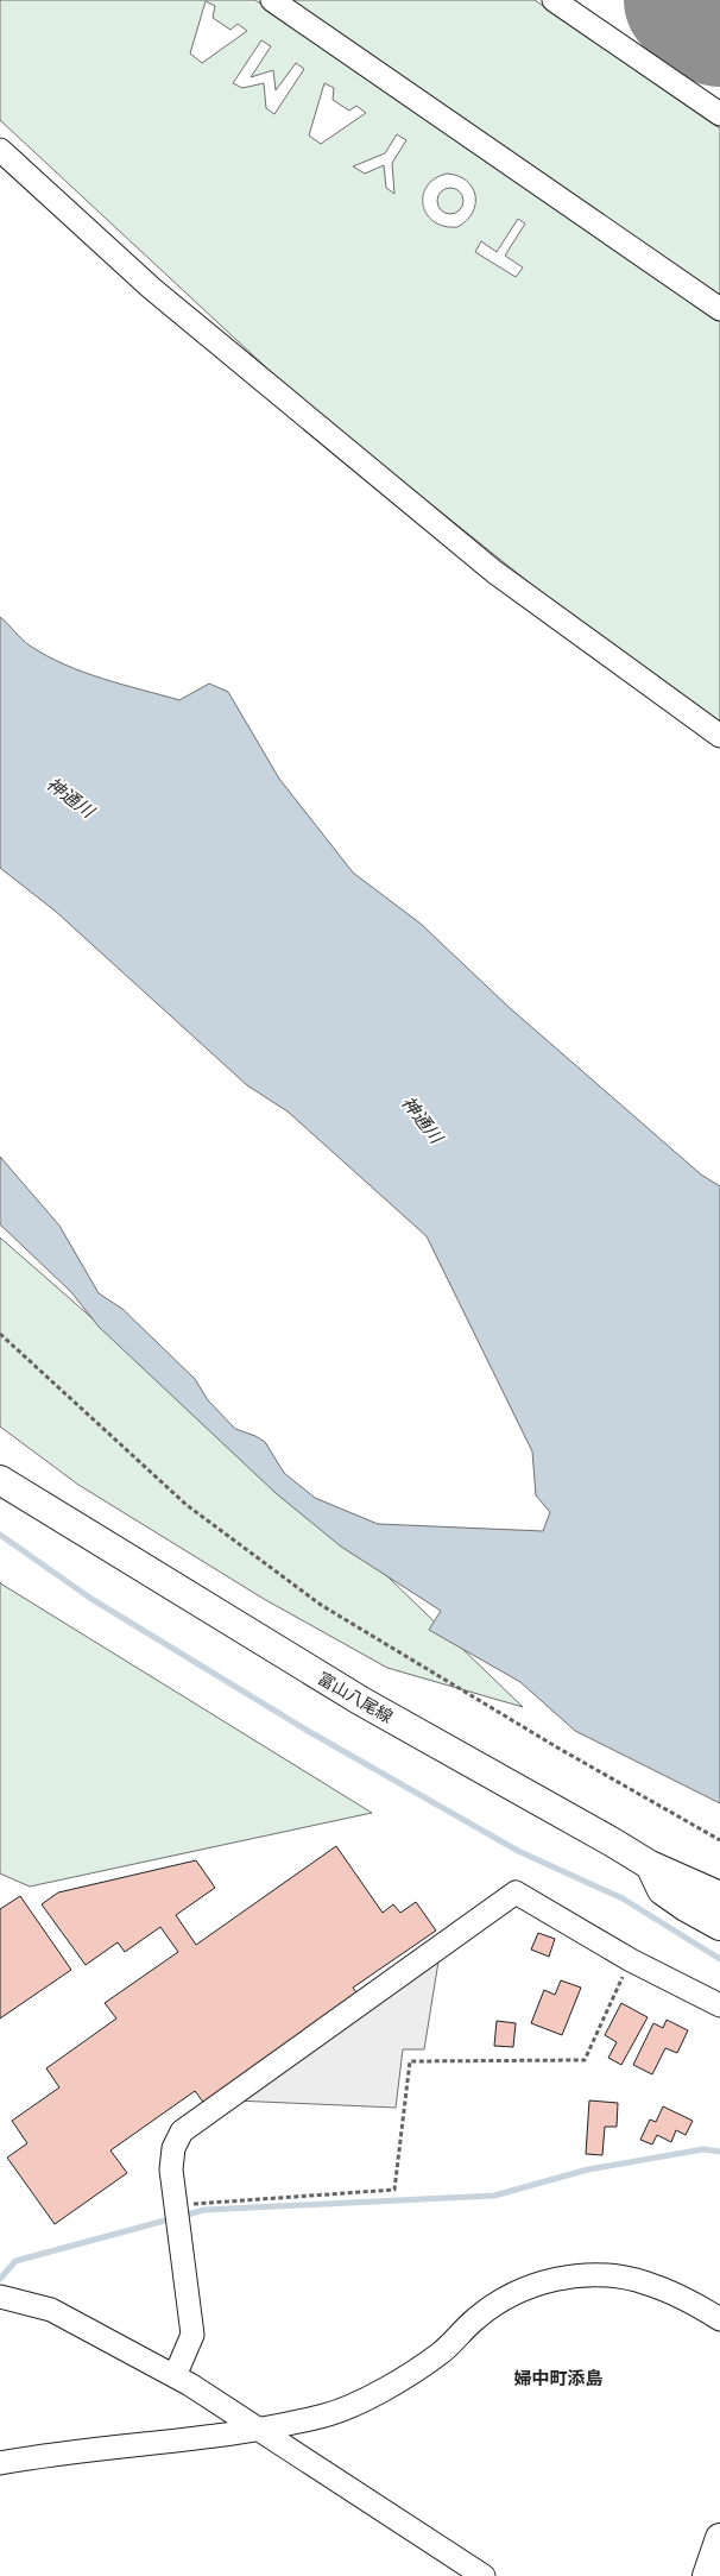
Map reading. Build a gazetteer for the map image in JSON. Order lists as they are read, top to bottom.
{
  "streets": {
    "main road": ["富山八尾線"]
  },
  "districts": ["婦中町添島"],
  "water": ["神通川"]
}
